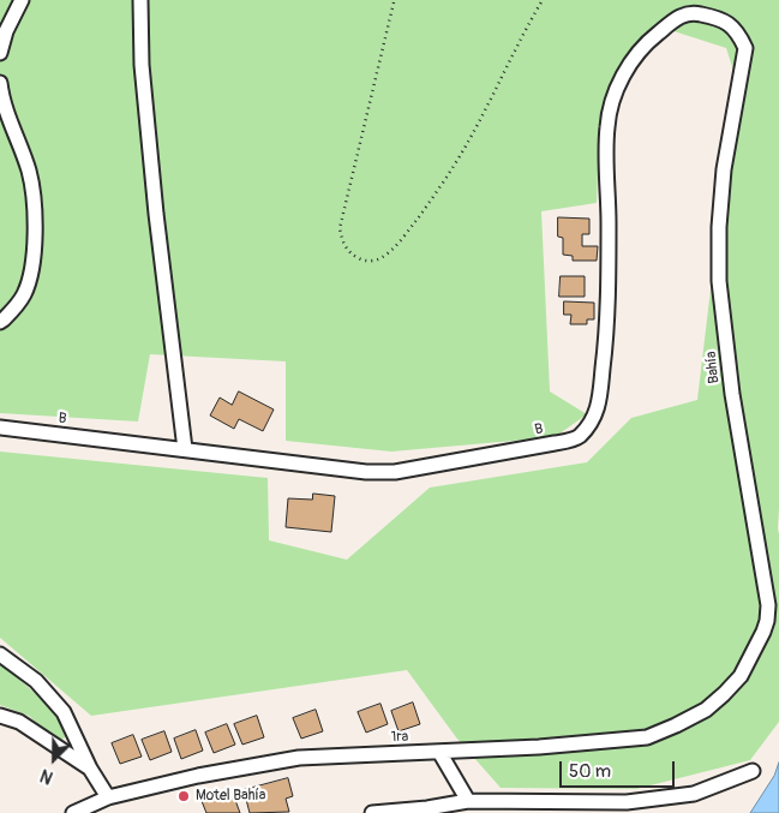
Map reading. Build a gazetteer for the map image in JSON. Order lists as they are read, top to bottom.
{
  "streets": {
    "street": ["Bahía", "B", "1ra"]
  },
  "crossings": [
    ["Bahía", "B"],
    ["Bahía", "1ra"]
  ],
  "places": ["Motel Bahía"],
  "scale_bar": "50 m",
  "north": "bottom left"
}
